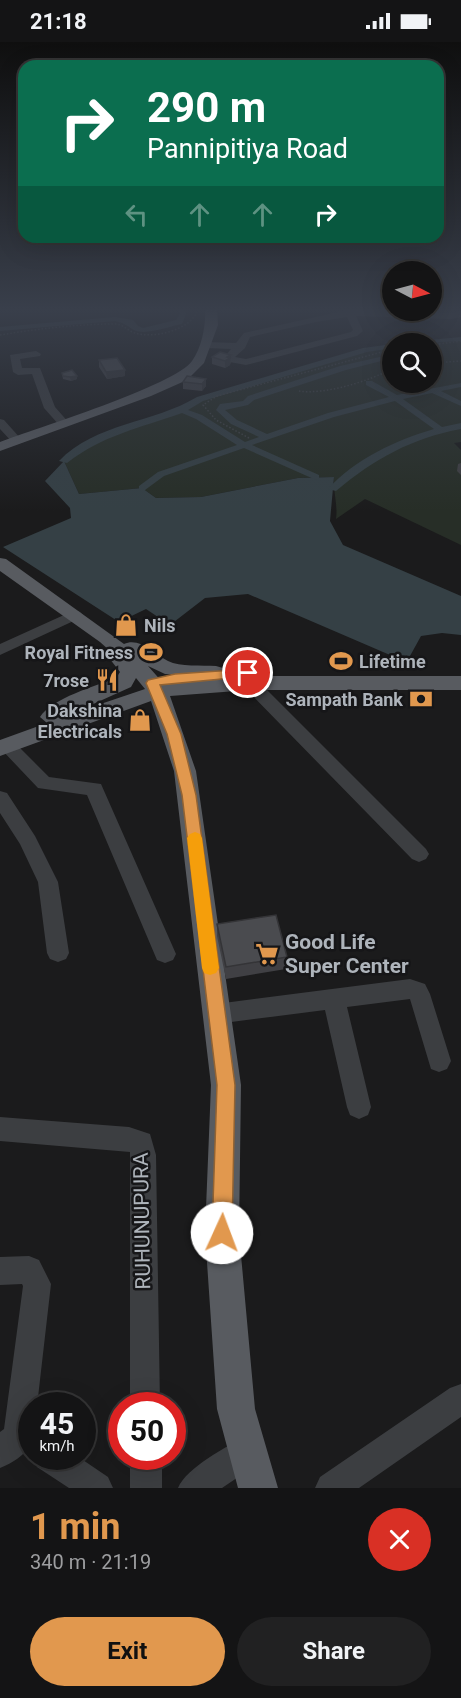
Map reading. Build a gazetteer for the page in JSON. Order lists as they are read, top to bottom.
{
  "streets": {
    "street": ["RUHUNUPURA"]
  },
  "places": {
    "shop": ["Nils", "Dakshina Electricals"],
    "sports": ["Royal Fitness", "Lifetime"],
    "restaurant": ["7rose"],
    "bank": ["Sampath Bank"],
    "supermarket": ["Good Life Super Center"]
  },
  "north": "right",
  "page": {
    "status": "21:18",
    "turn": ["290 m", "Pannipitiya Road"],
    "speed": "45 km/h",
    "limit": "50",
    "heading": ["1 min", "340 m · 21:19"],
    "buttons": ["Exit", "Share"]
  }
}
